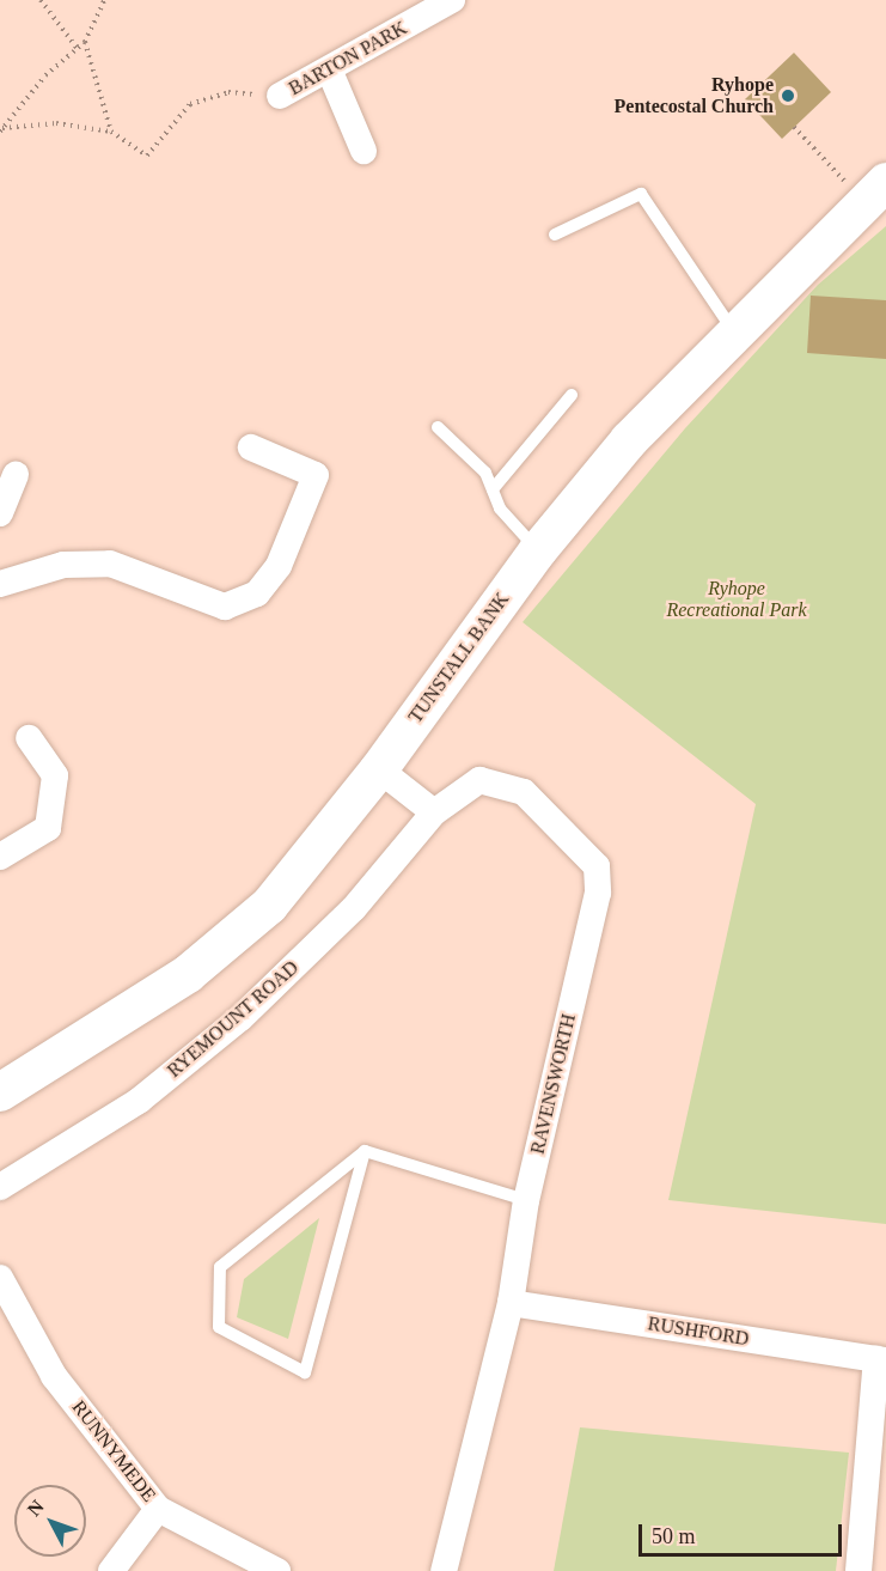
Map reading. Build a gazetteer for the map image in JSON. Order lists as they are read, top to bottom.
{
  "streets": {
    "main road": ["TUNSTALL BANK"],
    "street": [
      "BARTON PARK",
      "RYEMOUNT ROAD",
      "RAVENSWORTH",
      "RUSHFORD",
      "RUNNYMEDE"
    ]
  },
  "crossings": [
    ["RYEMOUNT ROAD", "RAVENSWORTH"],
    ["RAVENSWORTH", "RUSHFORD"]
  ],
  "parks": ["Ryhope Recreational Park"],
  "places": ["Ryhope Pentecostal Church"],
  "scale_bar": "50 m",
  "north": "top left"
}
